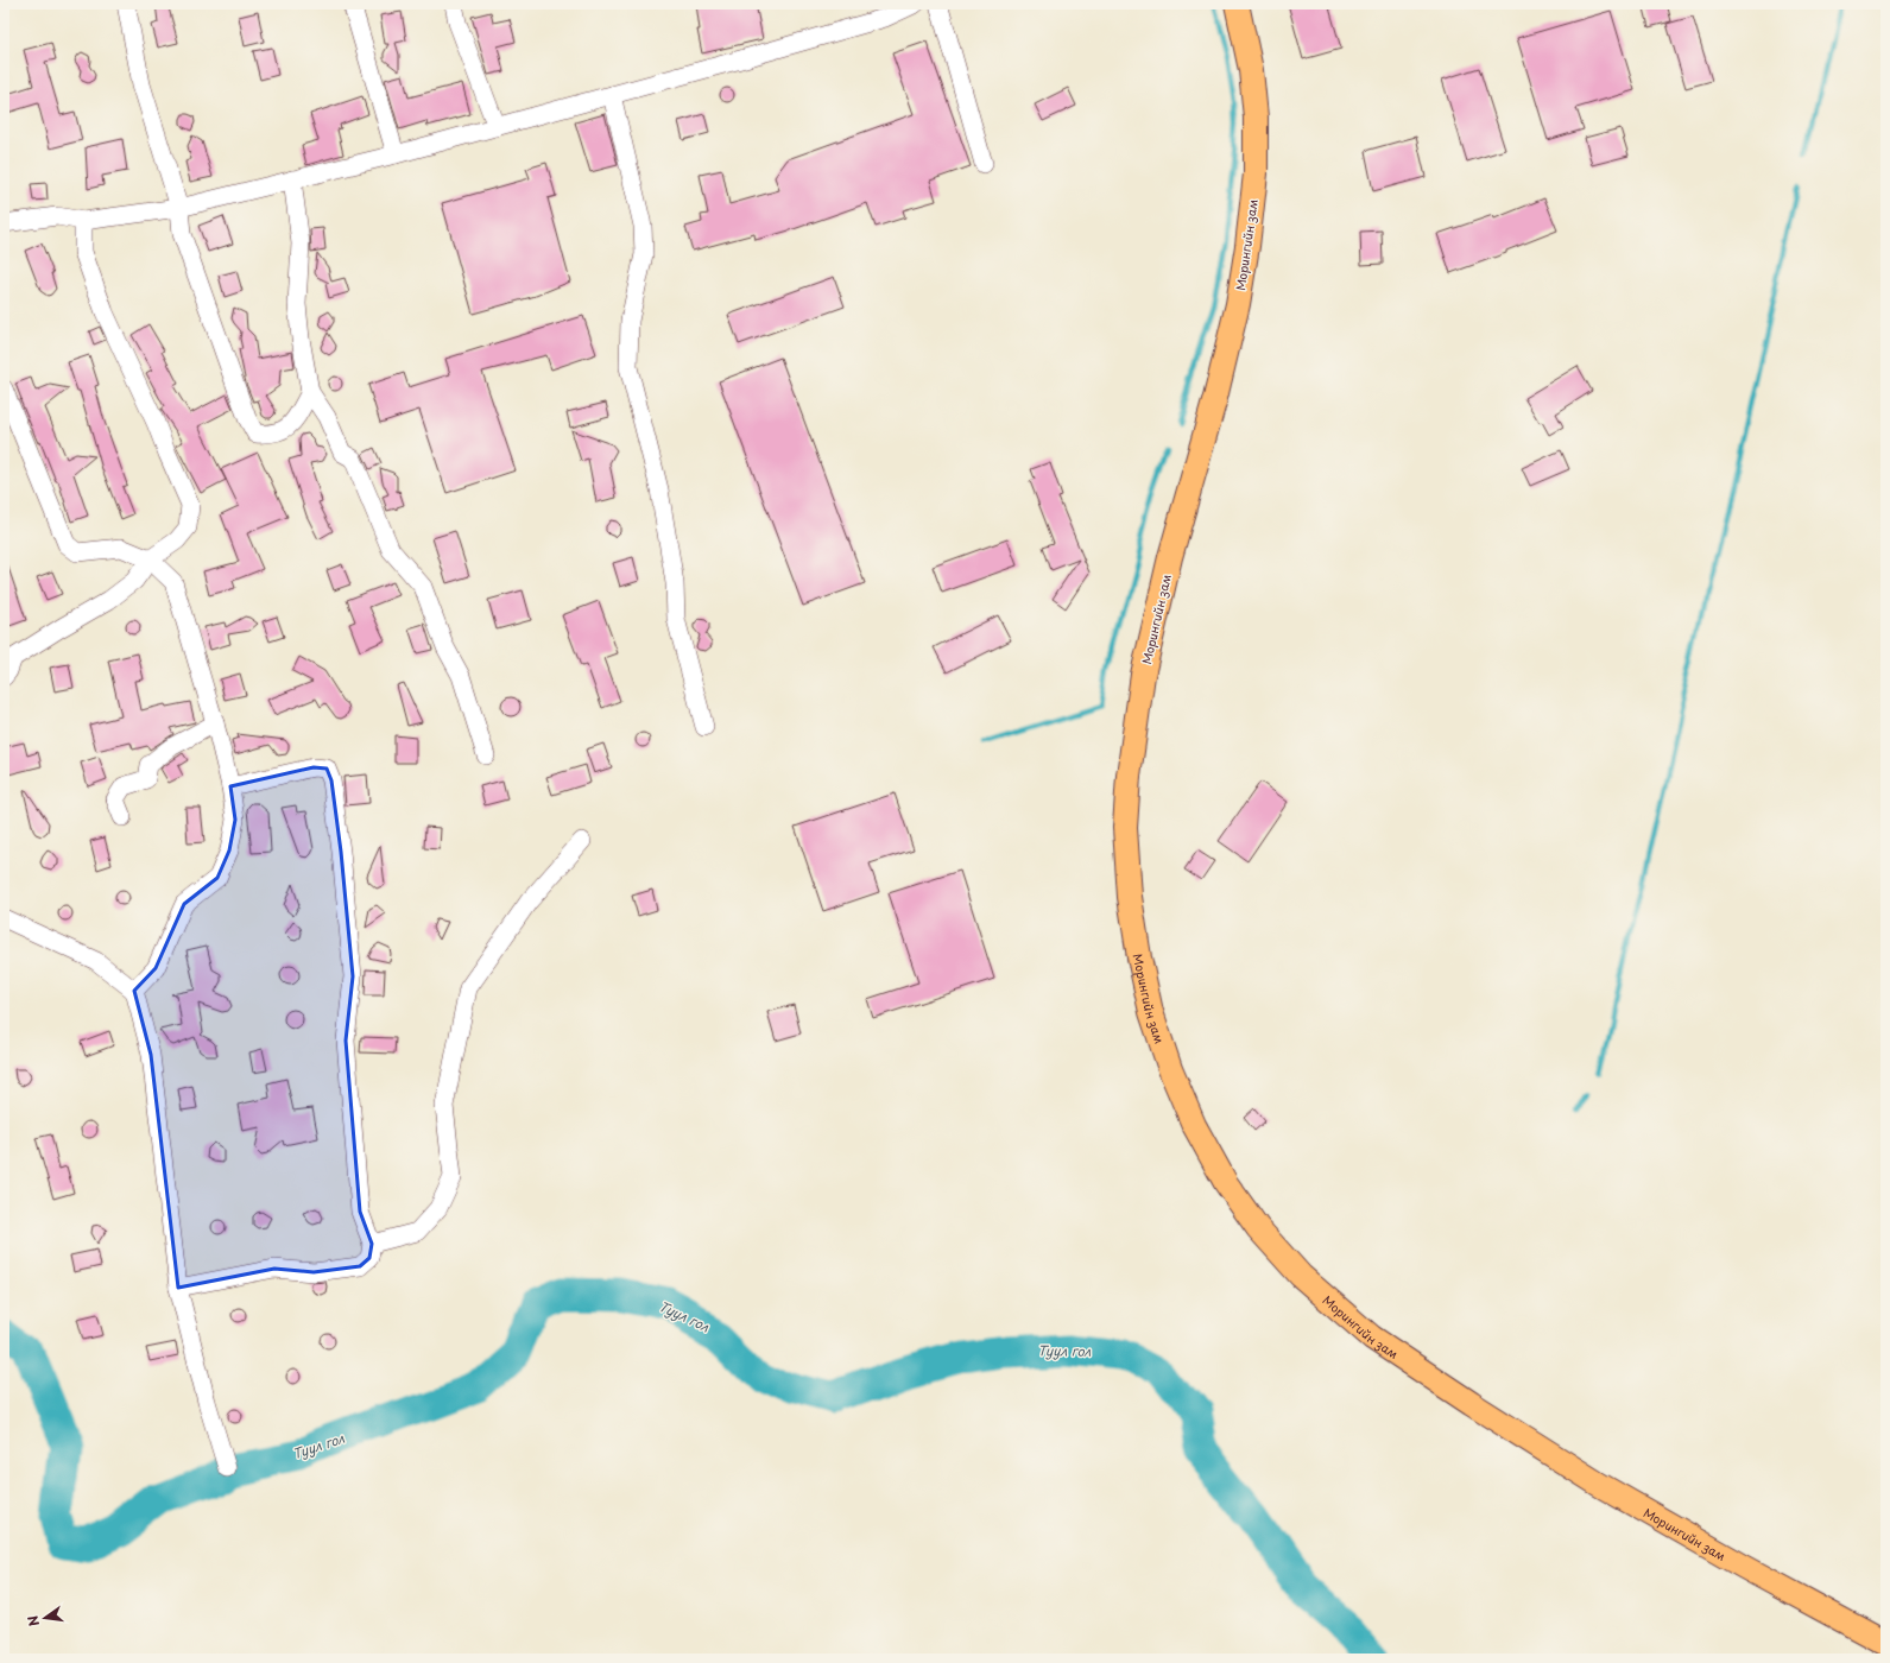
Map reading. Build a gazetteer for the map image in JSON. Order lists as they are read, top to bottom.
{
  "streets": {
    "main road": ["Морингийн зам"]
  },
  "water": ["Туул гол"],
  "north": "left"
}
